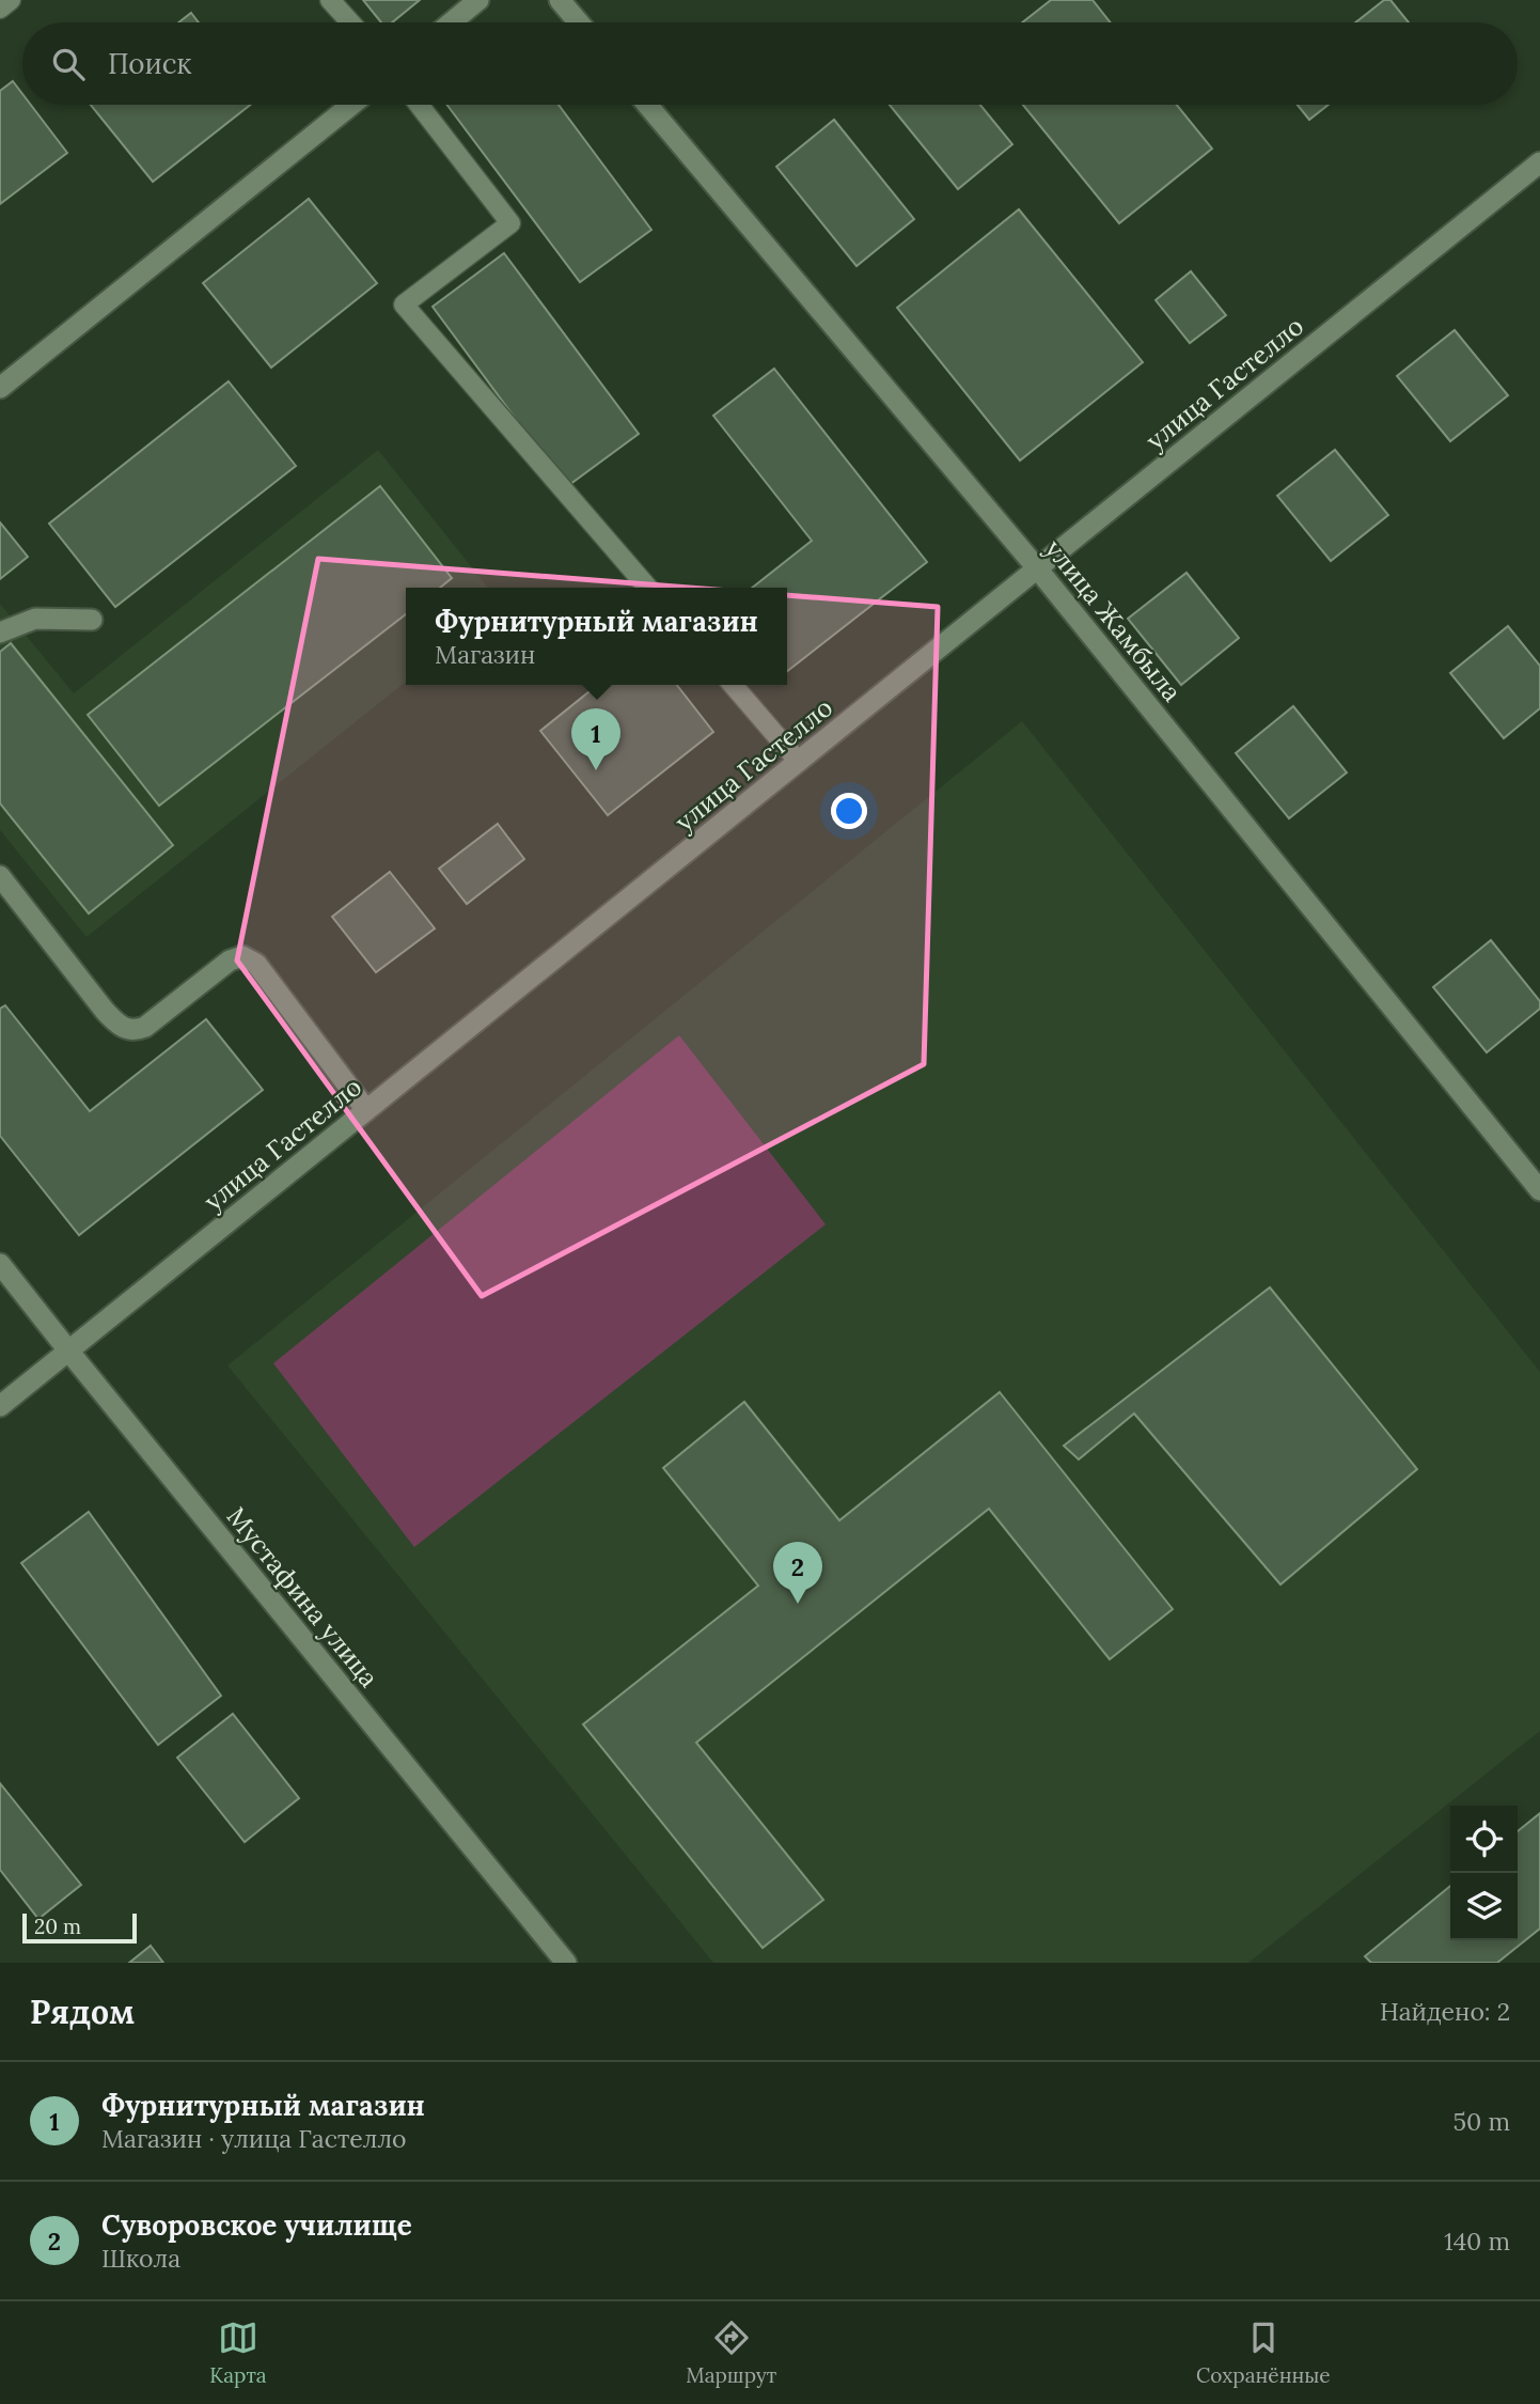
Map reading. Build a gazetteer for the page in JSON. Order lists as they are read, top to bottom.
{
  "streets": {
    "street": ["улица Гастелло", "улица Жамбыла", "Мустафина улица"]
  },
  "crossings": [
    ["улица Гастелло", "улица Жамбыла"],
    ["улица Гастелло", "Мустафина улица"]
  ],
  "scale_bar": "20 m",
  "page": {
    "search": "Поиск",
    "popup": ["Фурнитурный магазин", "Магазин"],
    "pins": ["1", "2"],
    "scale": "20 m",
    "heading": ["Рядом", "Найдено: 2"],
    "list": [
      {
        "mark": "1",
        "name": "Фурнитурный магазин",
        "note": "Магазин · улица Гастелло",
        "value": "50 m"
      },
      {
        "mark": "2",
        "name": "Суворовское училище",
        "note": "Школа",
        "value": "140 m"
      }
    ],
    "nav": ["Карта", "Маршрут", "Сохранённые"]
  }
}
